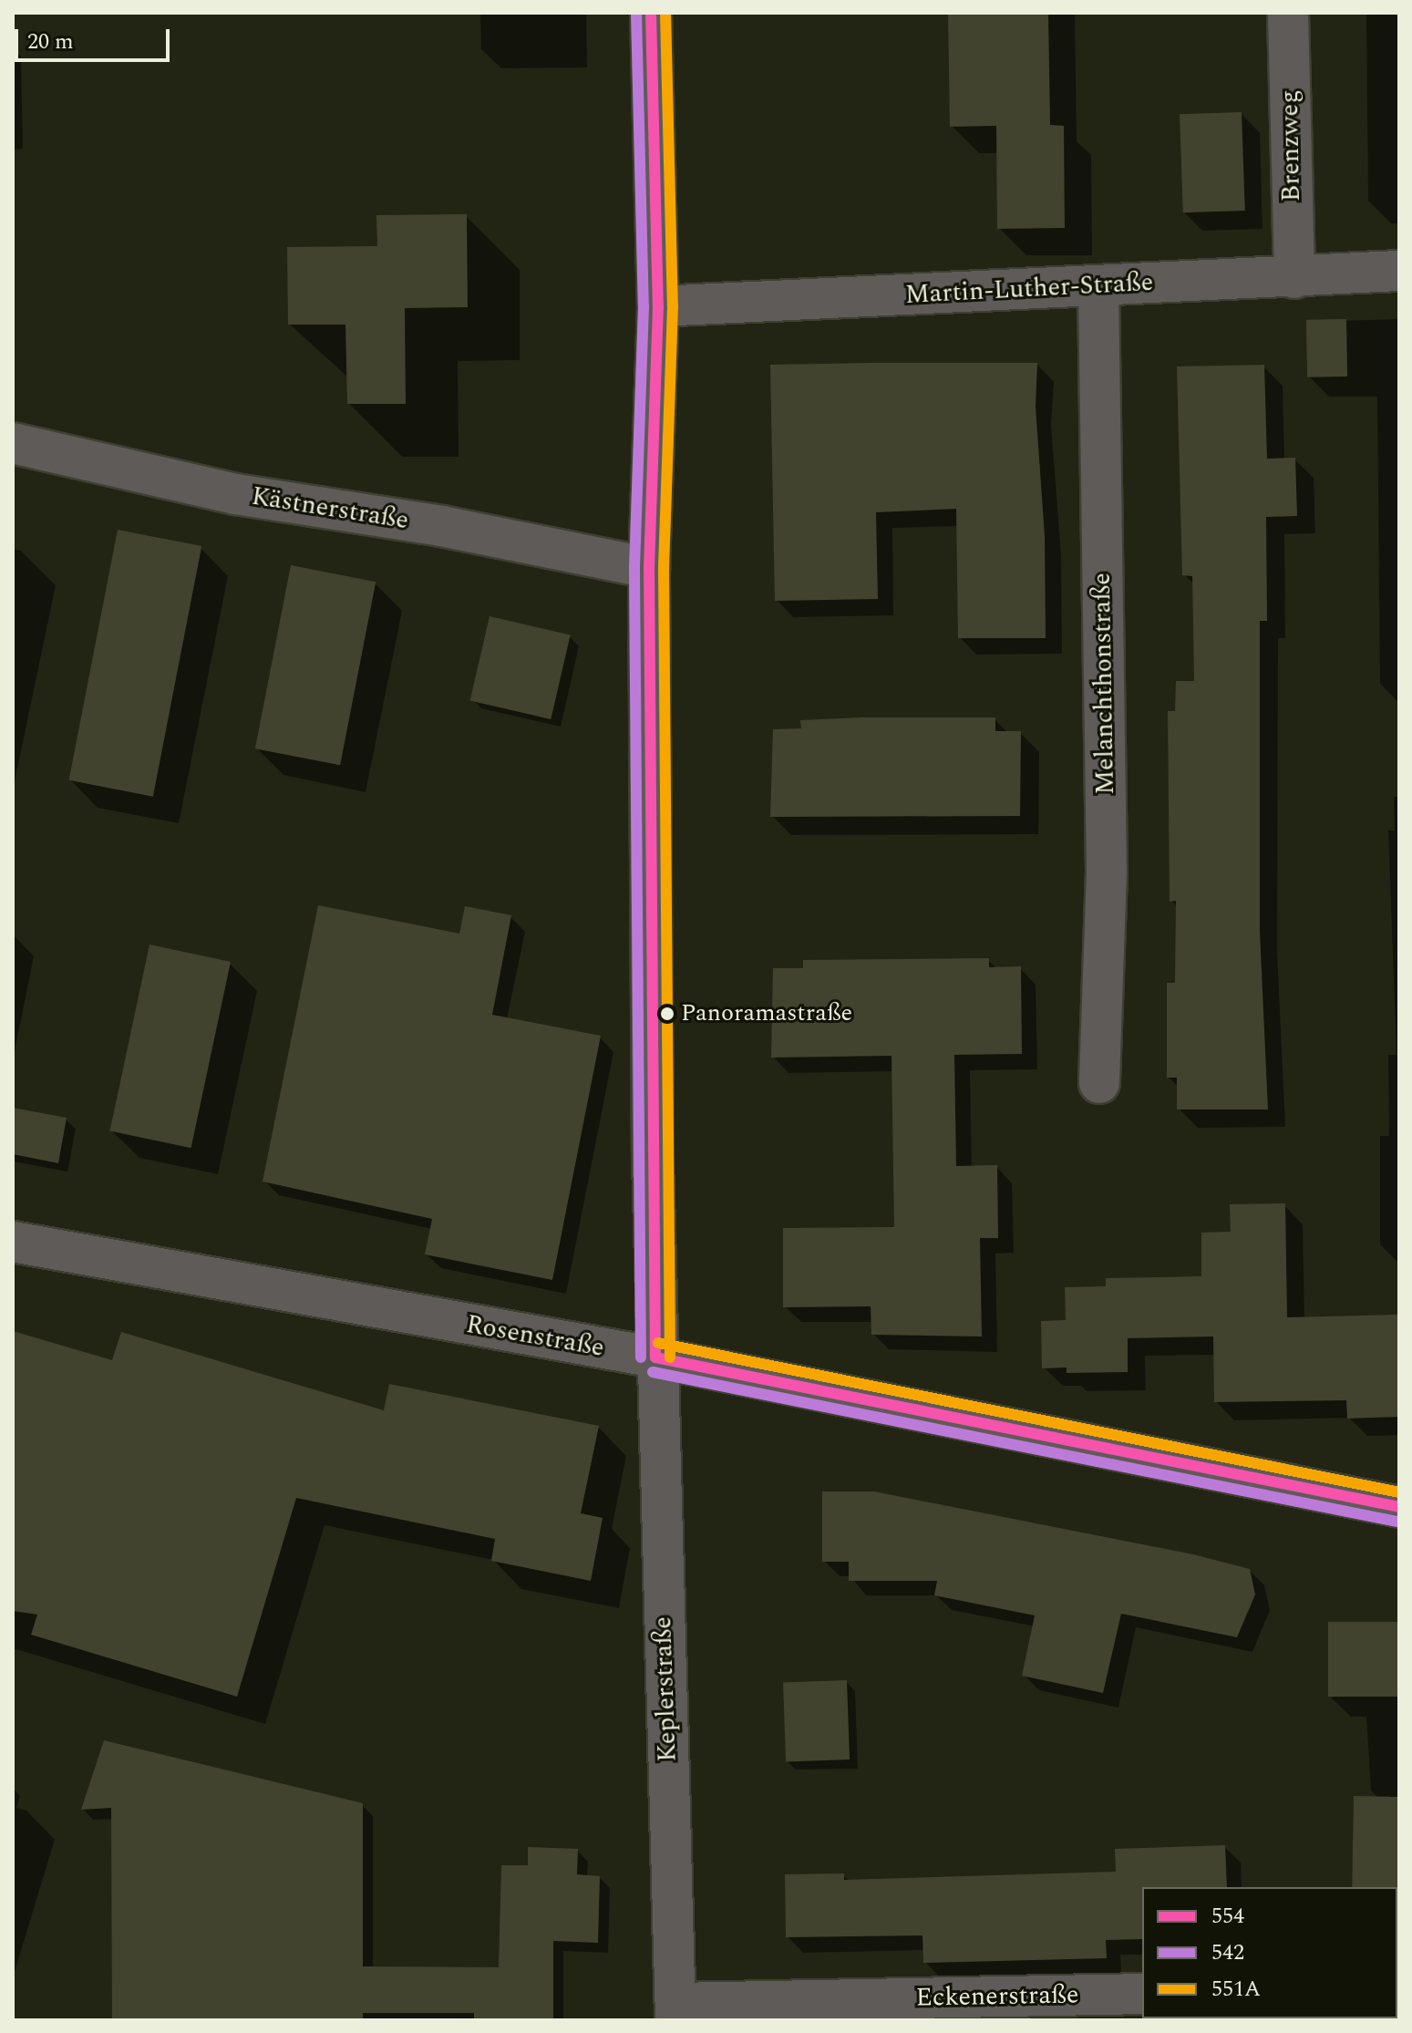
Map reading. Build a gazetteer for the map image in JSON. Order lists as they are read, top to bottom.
{
  "streets": {
    "street": [
      "Brenzweg",
      "Martin-Luther-Straße",
      "Kästnerstraße",
      "Melanchthonstraße",
      "Rosenstraße",
      "Keplerstraße",
      "Eckenerstraße"
    ]
  },
  "crossings": [
    ["Brenzweg", "Martin-Luther-Straße"],
    ["Martin-Luther-Straße", "Melanchthonstraße"],
    ["Rosenstraße", "Keplerstraße"],
    ["Keplerstraße", "Eckenerstraße"]
  ],
  "places": ["Panoramastraße"],
  "lines": ["transit line 554", "transit line 542", "transit line 551A"],
  "legend": ["554", "542", "551A"],
  "scale_bar": "20 m"
}
